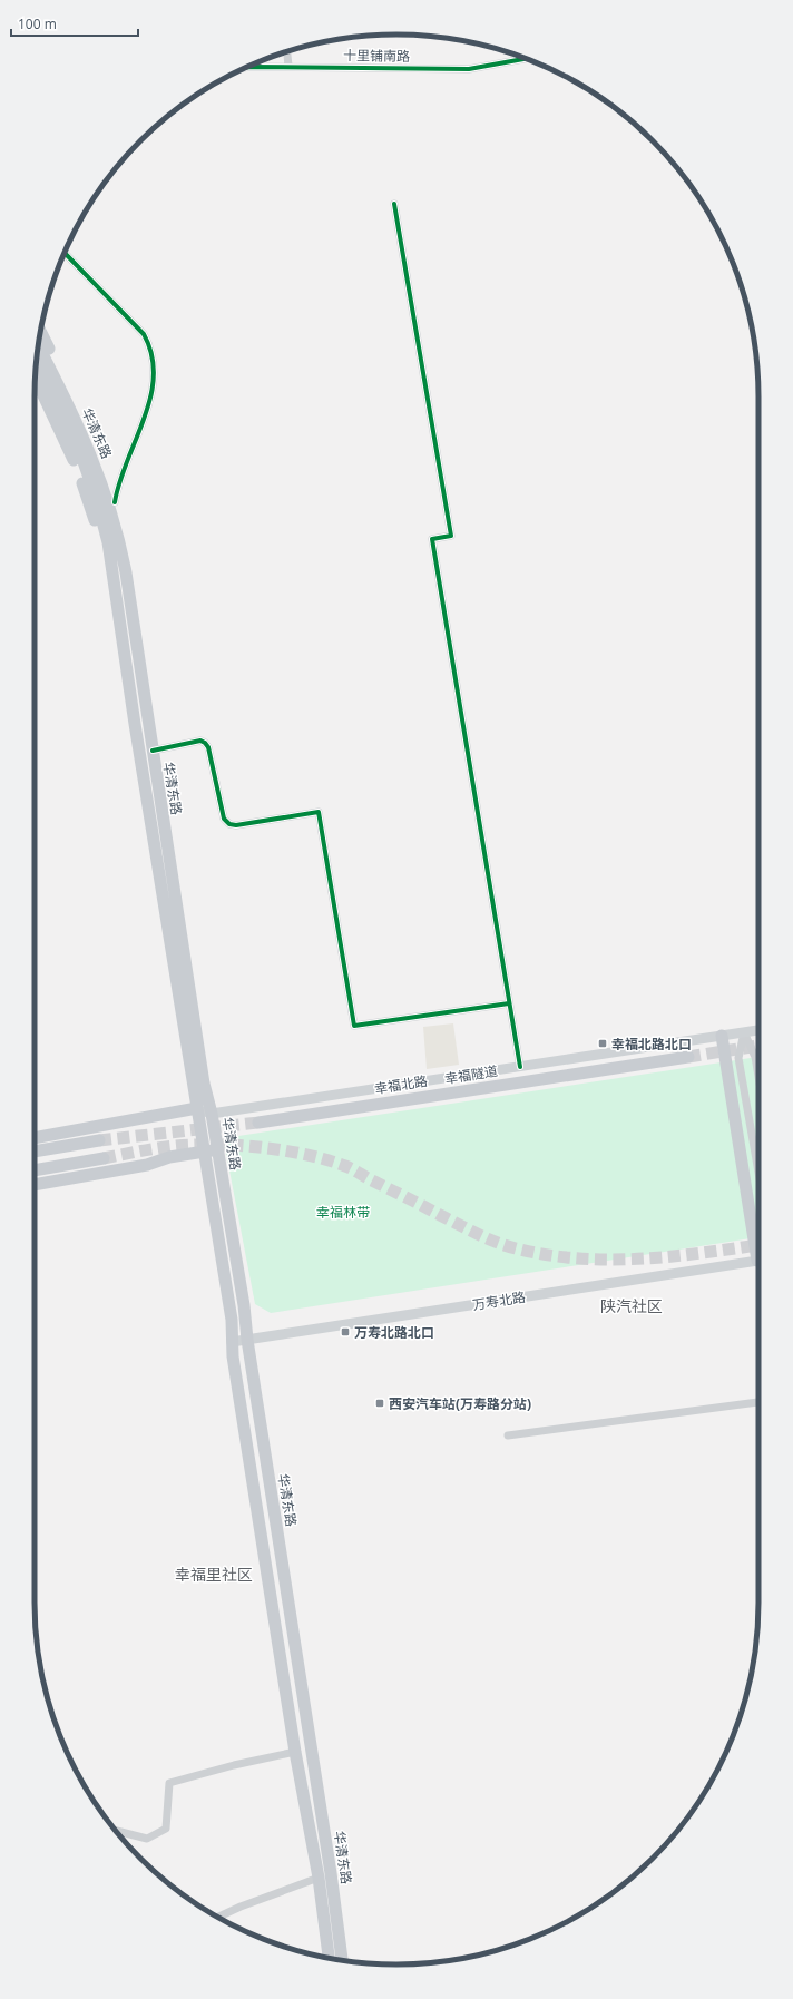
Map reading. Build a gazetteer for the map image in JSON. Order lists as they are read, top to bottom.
{
  "streets": {
    "main road": [
      "华清东路",
      "幸福隧道",
      "幸福北路",
      "万寿北路"
    ],
    "street": ["十里铺南路"]
  },
  "crossings": [
    ["华清东路", "幸福北路"],
    ["华清东路", "万寿北路"]
  ],
  "districts": ["陕汽社区", "幸福里社区"],
  "parks": ["幸福林带"],
  "places": {
    "transit": ["幸福北路北口", "万寿北路北口", "西安汽车站(万寿路分站)"]
  },
  "scale_bar": "100 m"
}
